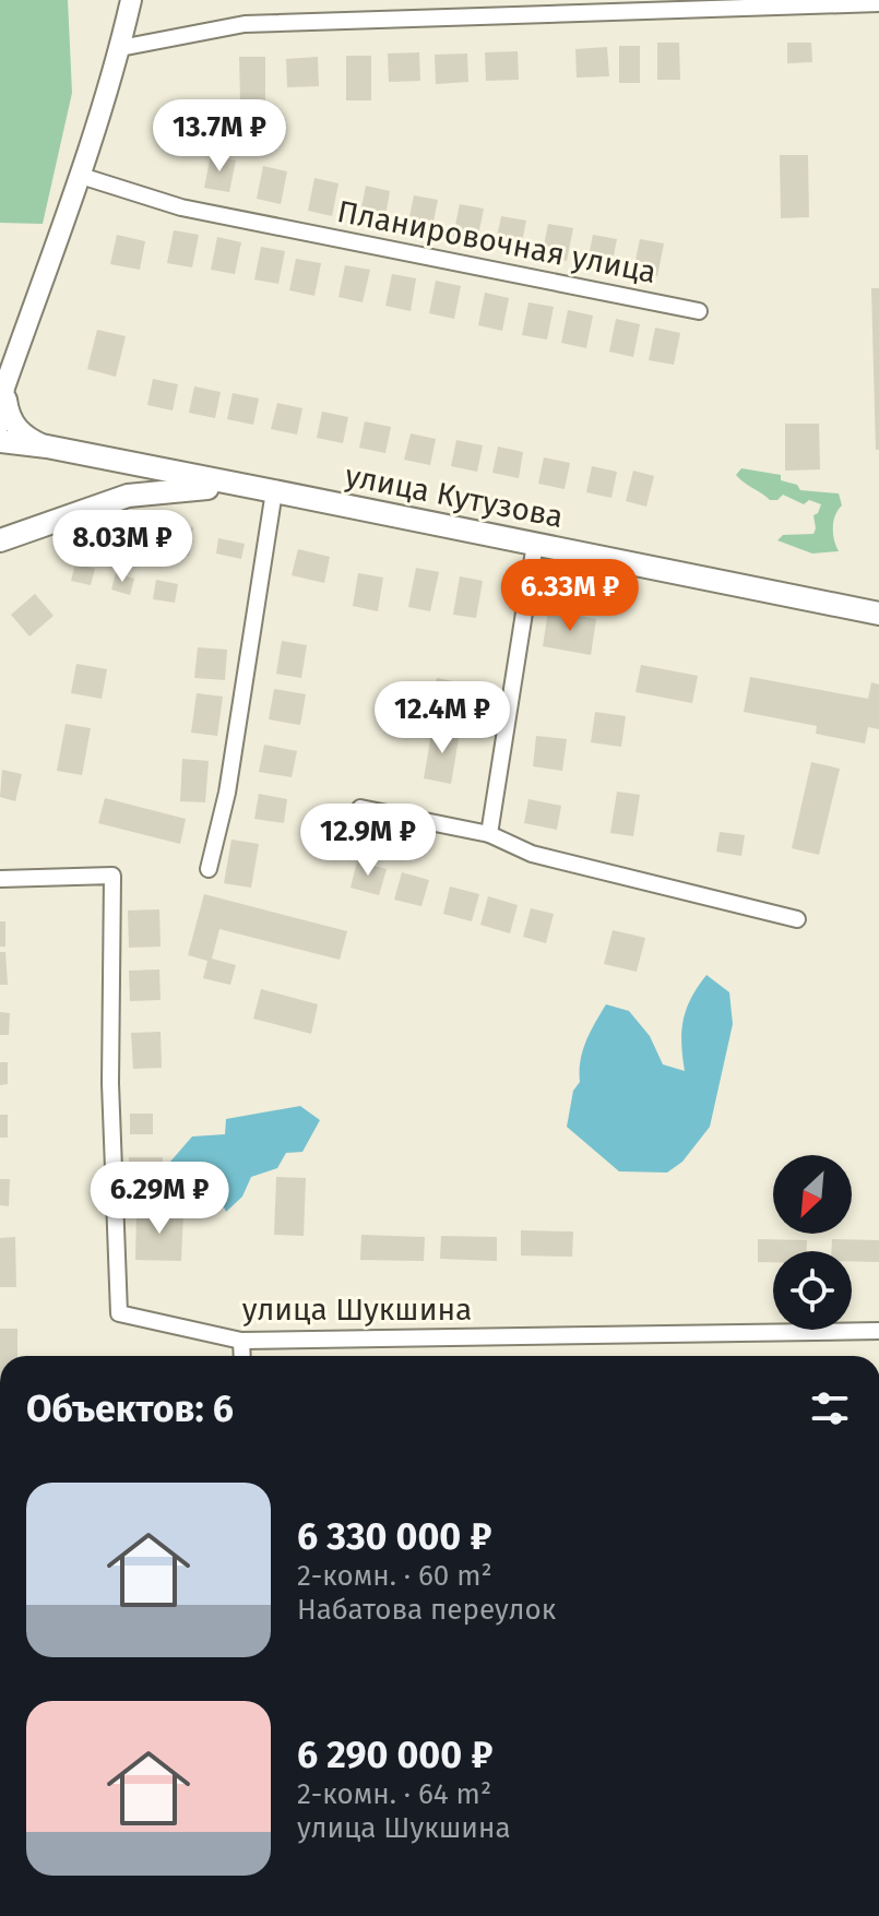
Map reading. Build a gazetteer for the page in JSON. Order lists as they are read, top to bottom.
{
  "streets": {
    "main road": ["улица Кутузова"],
    "street": ["Планировочная улица", "улица Шукшина"]
  },
  "north": "bottom left",
  "page": {
    "price": [
      "13.7M ₽",
      "8.03M ₽",
      "6.33M ₽",
      "12.4M ₽",
      "12.9M ₽",
      "6.29M ₽"
    ],
    "heading": "Объектов: 6",
    "list": [
      {
        "name": "6 330 000 ₽",
        "note": "2-комн. · 60 m² · Набатова переулок"
      },
      {
        "name": "6 290 000 ₽",
        "note": "2-комн. · 64 m² · улица Шукшина"
      }
    ]
  }
}
